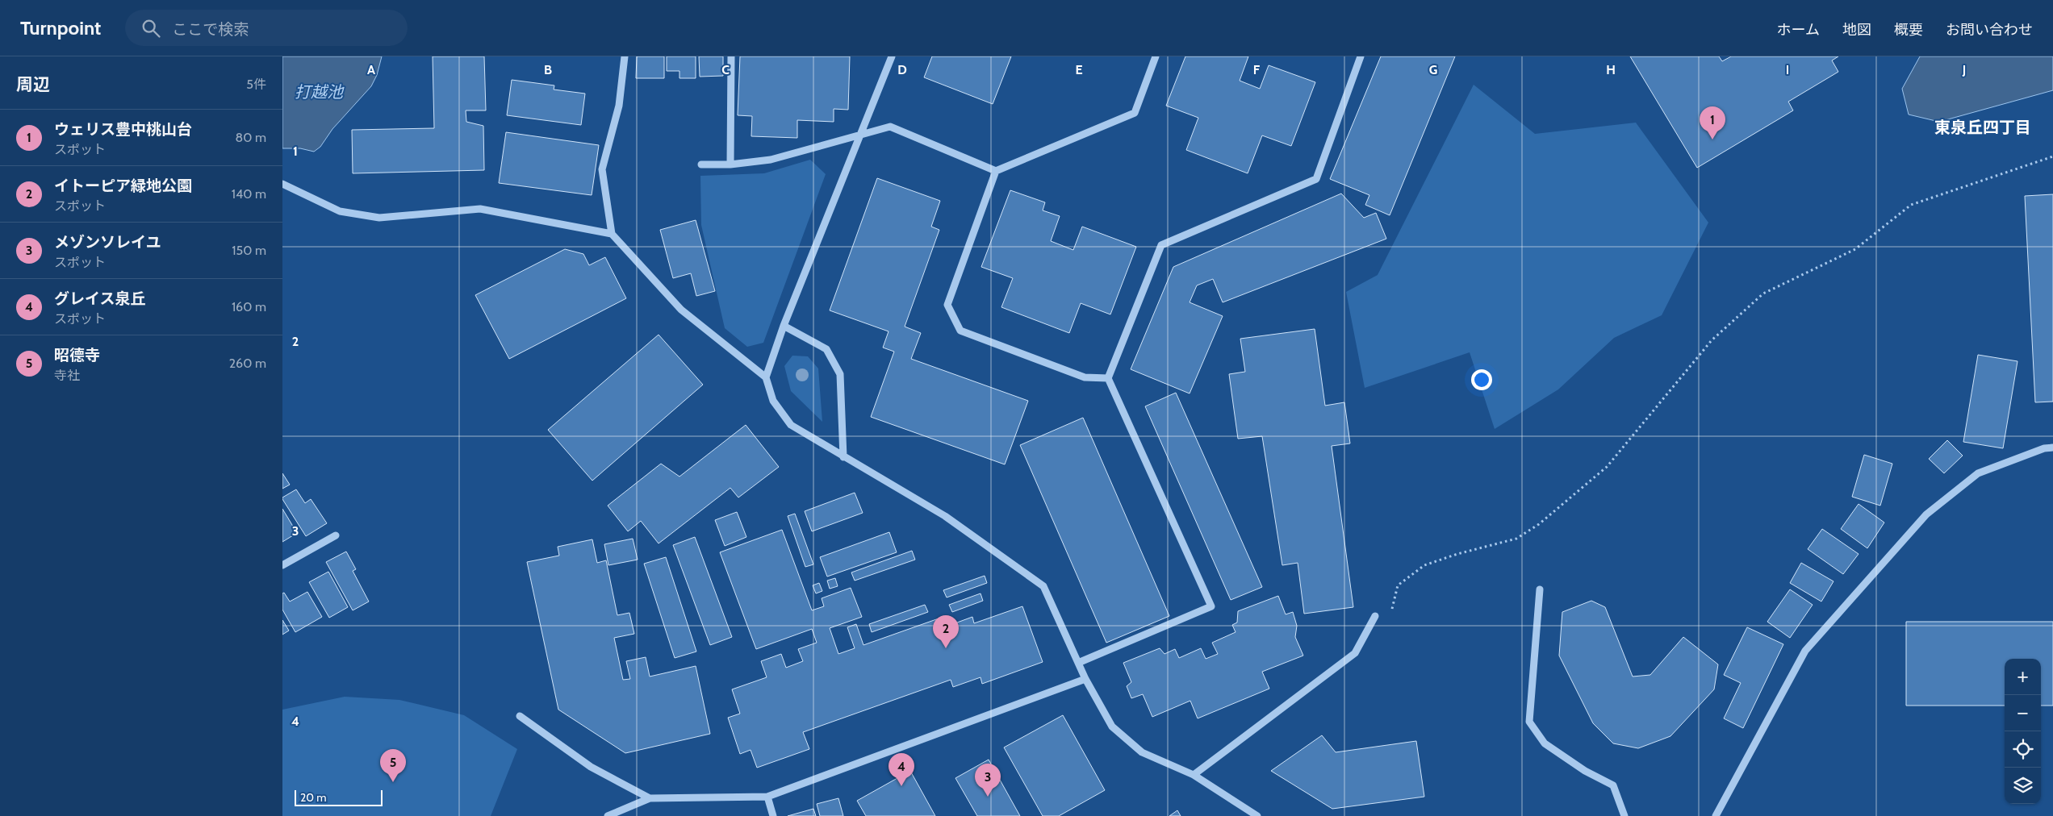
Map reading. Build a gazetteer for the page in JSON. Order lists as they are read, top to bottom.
{
  "districts": ["東泉丘四丁目"],
  "water": ["打越池"],
  "scale_bar": "20 m",
  "page": {
    "header": "Turnpoint",
    "search": "ここで検索",
    "nav": [
      "ホーム",
      "地図",
      "概要",
      "お問い合わせ"
    ],
    "heading": ["周辺", "5件"],
    "pins": [
      "1",
      "2",
      "5",
      "4",
      "3"
    ],
    "list": [
      {
        "mark": "1",
        "name": "ウェリス豊中桃山台",
        "note": "スポット",
        "value": "80 m"
      },
      {
        "mark": "2",
        "name": "イトーピア緑地公園",
        "note": "スポット",
        "value": "140 m"
      },
      {
        "mark": "3",
        "name": "メゾンソレイユ",
        "note": "スポット",
        "value": "150 m"
      },
      {
        "mark": "4",
        "name": "グレイス泉丘",
        "note": "スポット",
        "value": "160 m"
      },
      {
        "mark": "5",
        "name": "昭德寺",
        "note": "寺社",
        "value": "260 m"
      }
    ],
    "map_buttons": ["+", "−"],
    "scale": "20 m"
  },
  "grid": {
    "columns": [
      "A",
      "B",
      "C",
      "D",
      "E",
      "F",
      "G",
      "H",
      "I",
      "J"
    ],
    "rows": [
      "1",
      "2",
      "3",
      "4"
    ]
  }
}
